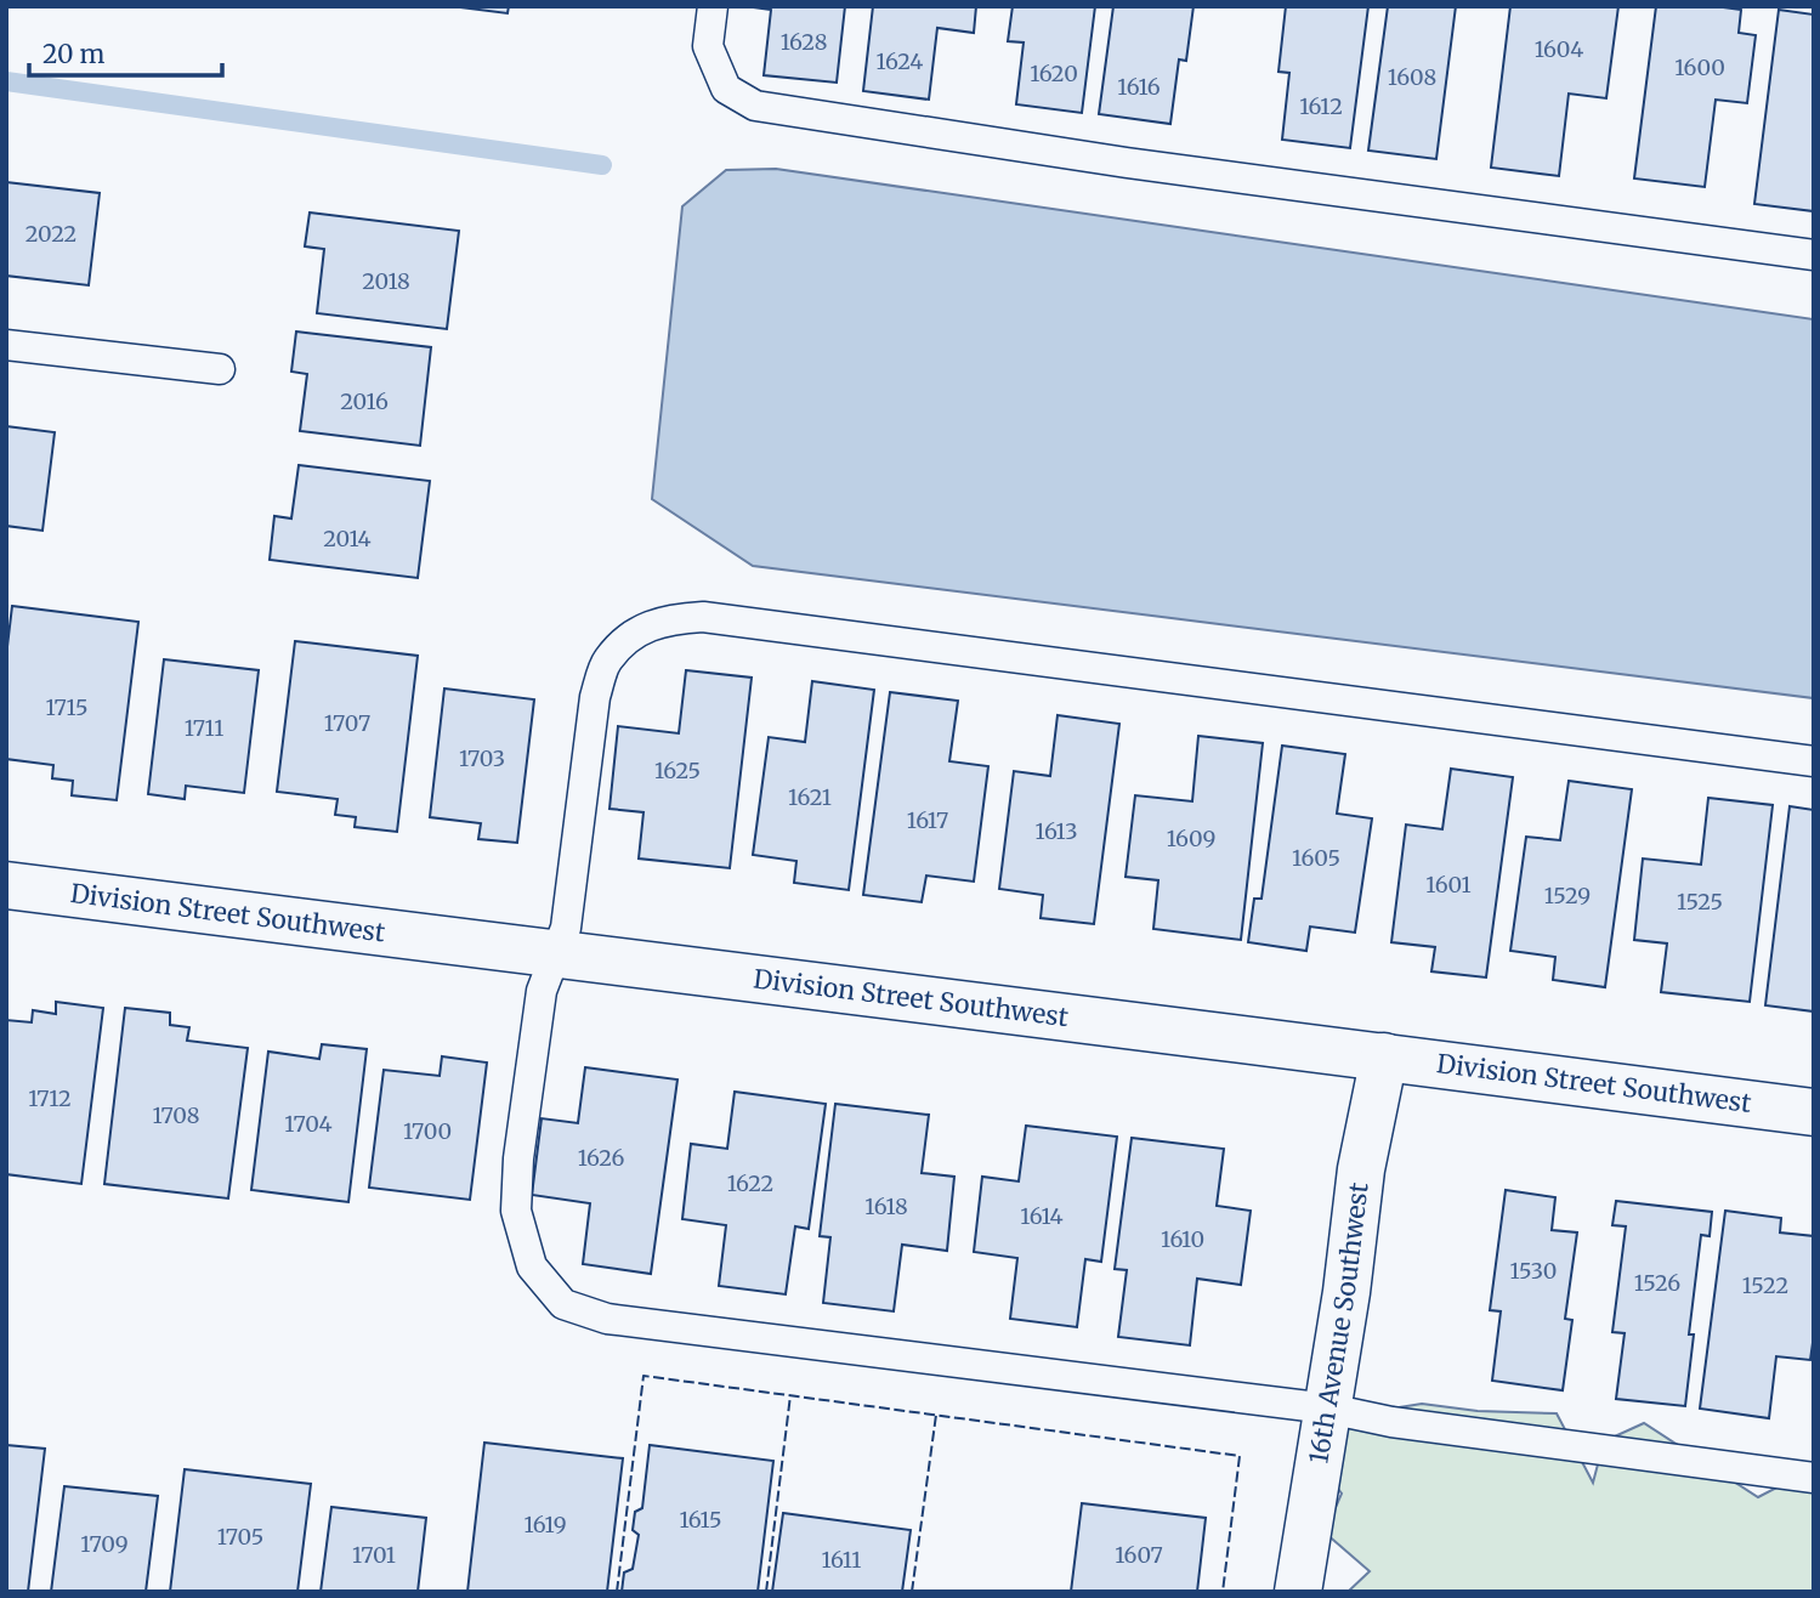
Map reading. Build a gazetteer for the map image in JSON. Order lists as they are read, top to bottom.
{
  "streets": {
    "street": ["Division Street Southwest", "16th Avenue Southwest"]
  },
  "crossings": [
    ["Division Street Southwest", "16th Avenue Southwest"]
  ],
  "house_numbers": [
    "1628",
    "1604",
    "1624",
    "1600",
    "1620",
    "1608",
    "1616",
    "1612",
    "2022",
    "2018",
    "2016",
    "2014",
    "1715",
    "1707",
    "1711",
    "1703",
    "1625",
    "1621",
    "1617",
    "1613",
    "1609",
    "1605",
    "1601",
    "1529",
    "1525",
    "1712",
    "1708",
    "1704",
    "1700",
    "1626",
    "1622",
    "1618",
    "1614",
    "1610",
    "1530",
    "1526",
    "1522",
    "1615",
    "1619",
    "1705",
    "1709",
    "1701",
    "1607",
    "1611"
  ],
  "scale_bar": "20 m"
}
